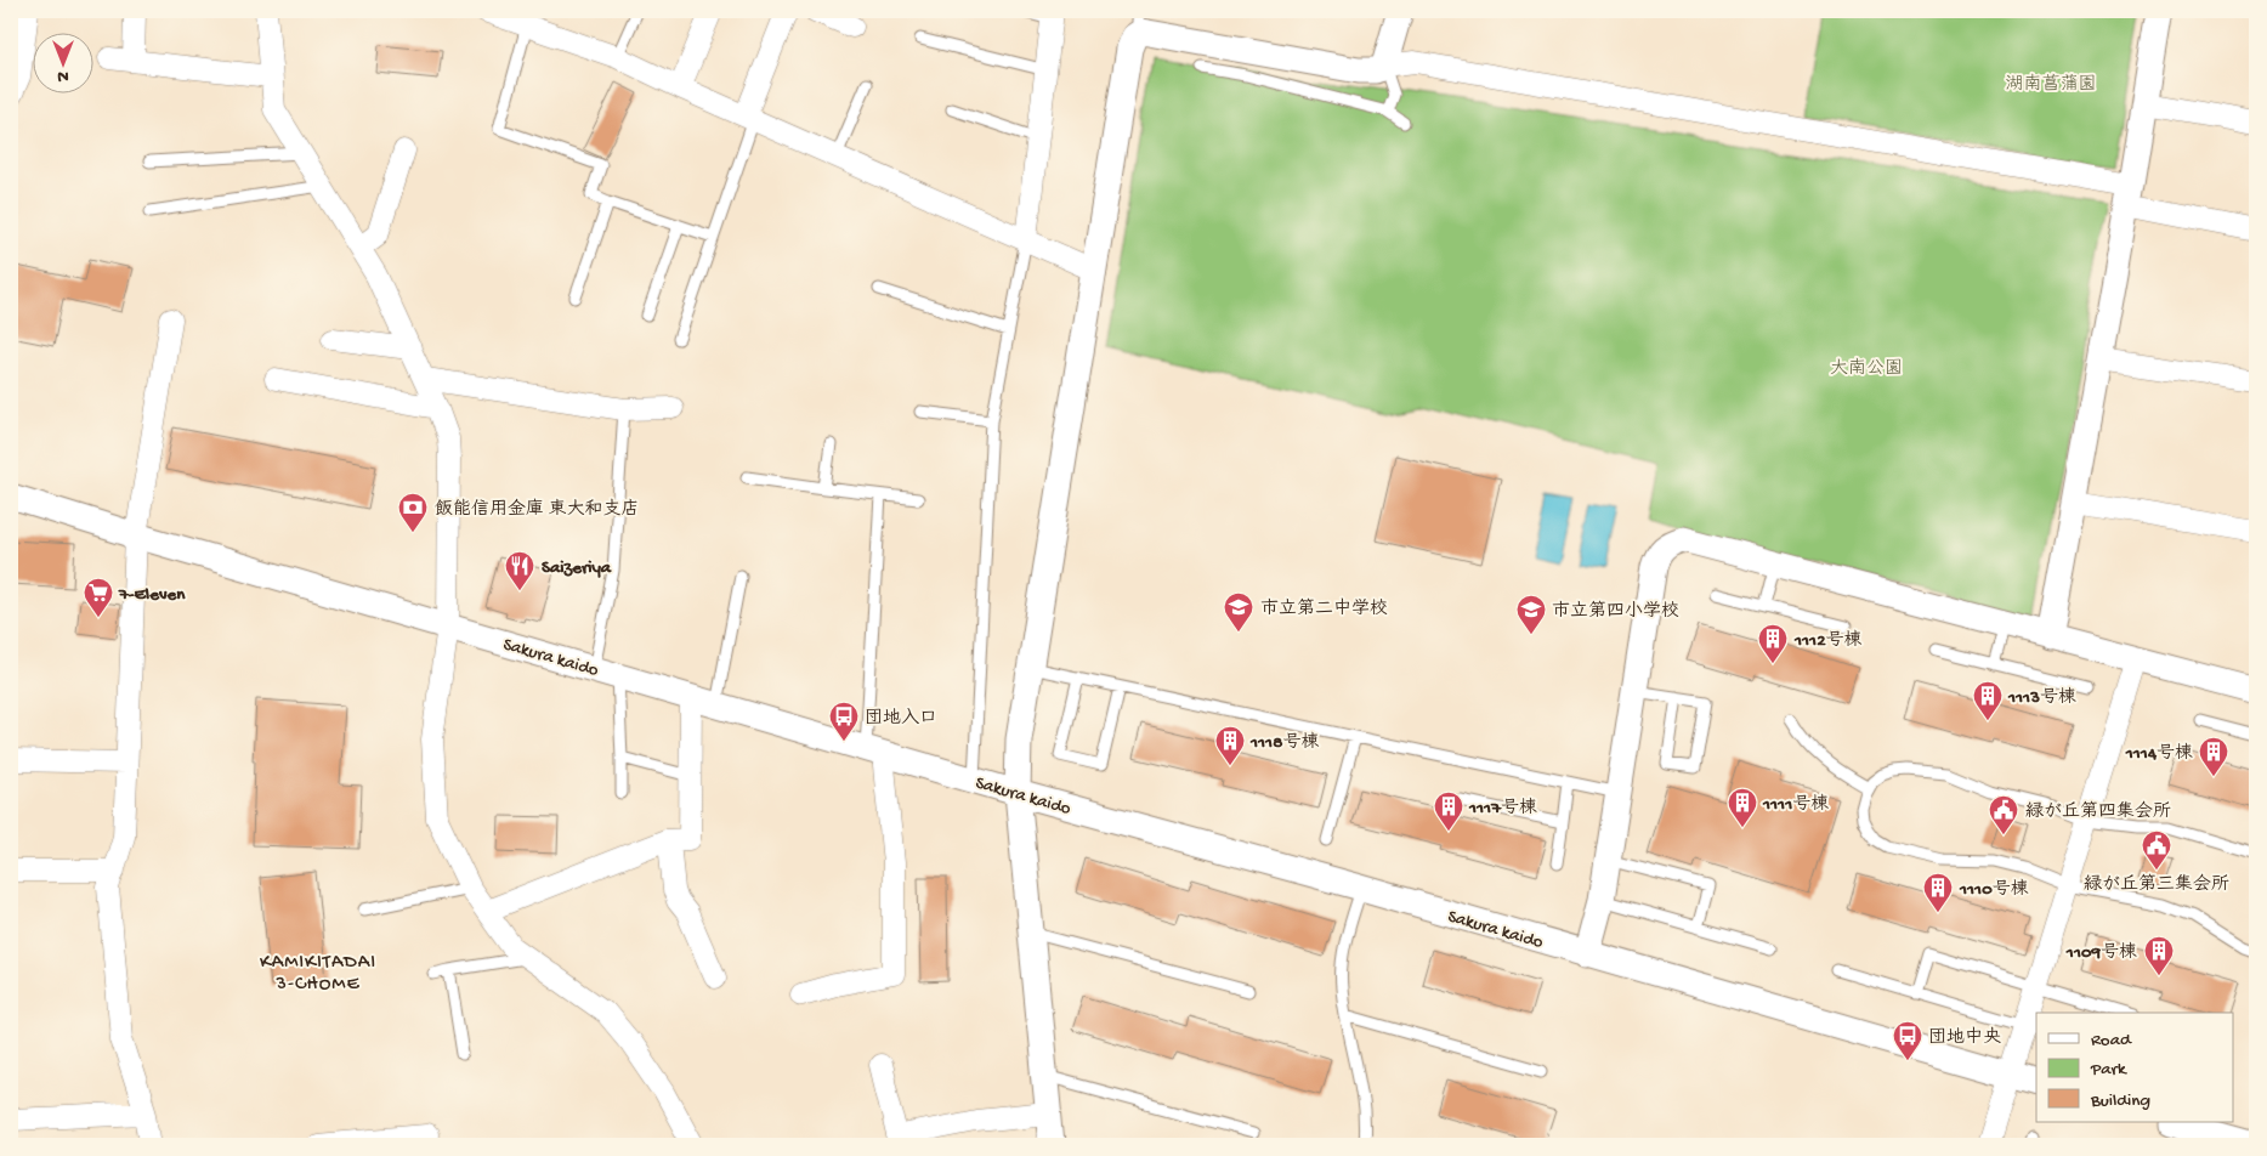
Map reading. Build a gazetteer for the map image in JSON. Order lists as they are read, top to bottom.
{
  "streets": {
    "street": ["Sakura kaido"]
  },
  "districts": ["KAMIKITADAI 3-CHOME"],
  "parks": ["湖南菖蒲園", "大南公園"],
  "places": {
    "bank": ["飯能信用金庫 東大和支店"],
    "restaurant": ["Saizeriya"],
    "supermarket": ["7-Eleven"],
    "school or university": ["市立第二中学校", "市立第四小学校"],
    "building": [
      "1112号棟",
      "1113号棟",
      "1118号棟",
      "1114号棟",
      "1111号棟",
      "1117号棟",
      "1110号棟",
      "1109号棟"
    ],
    "bus stop": ["団地入口", "団地中央"],
    "public building": ["緑が丘第四集会所", "緑が丘第三集会所"]
  },
  "legend": ["Road", "Park", "Building"],
  "north": "bottom"
}
